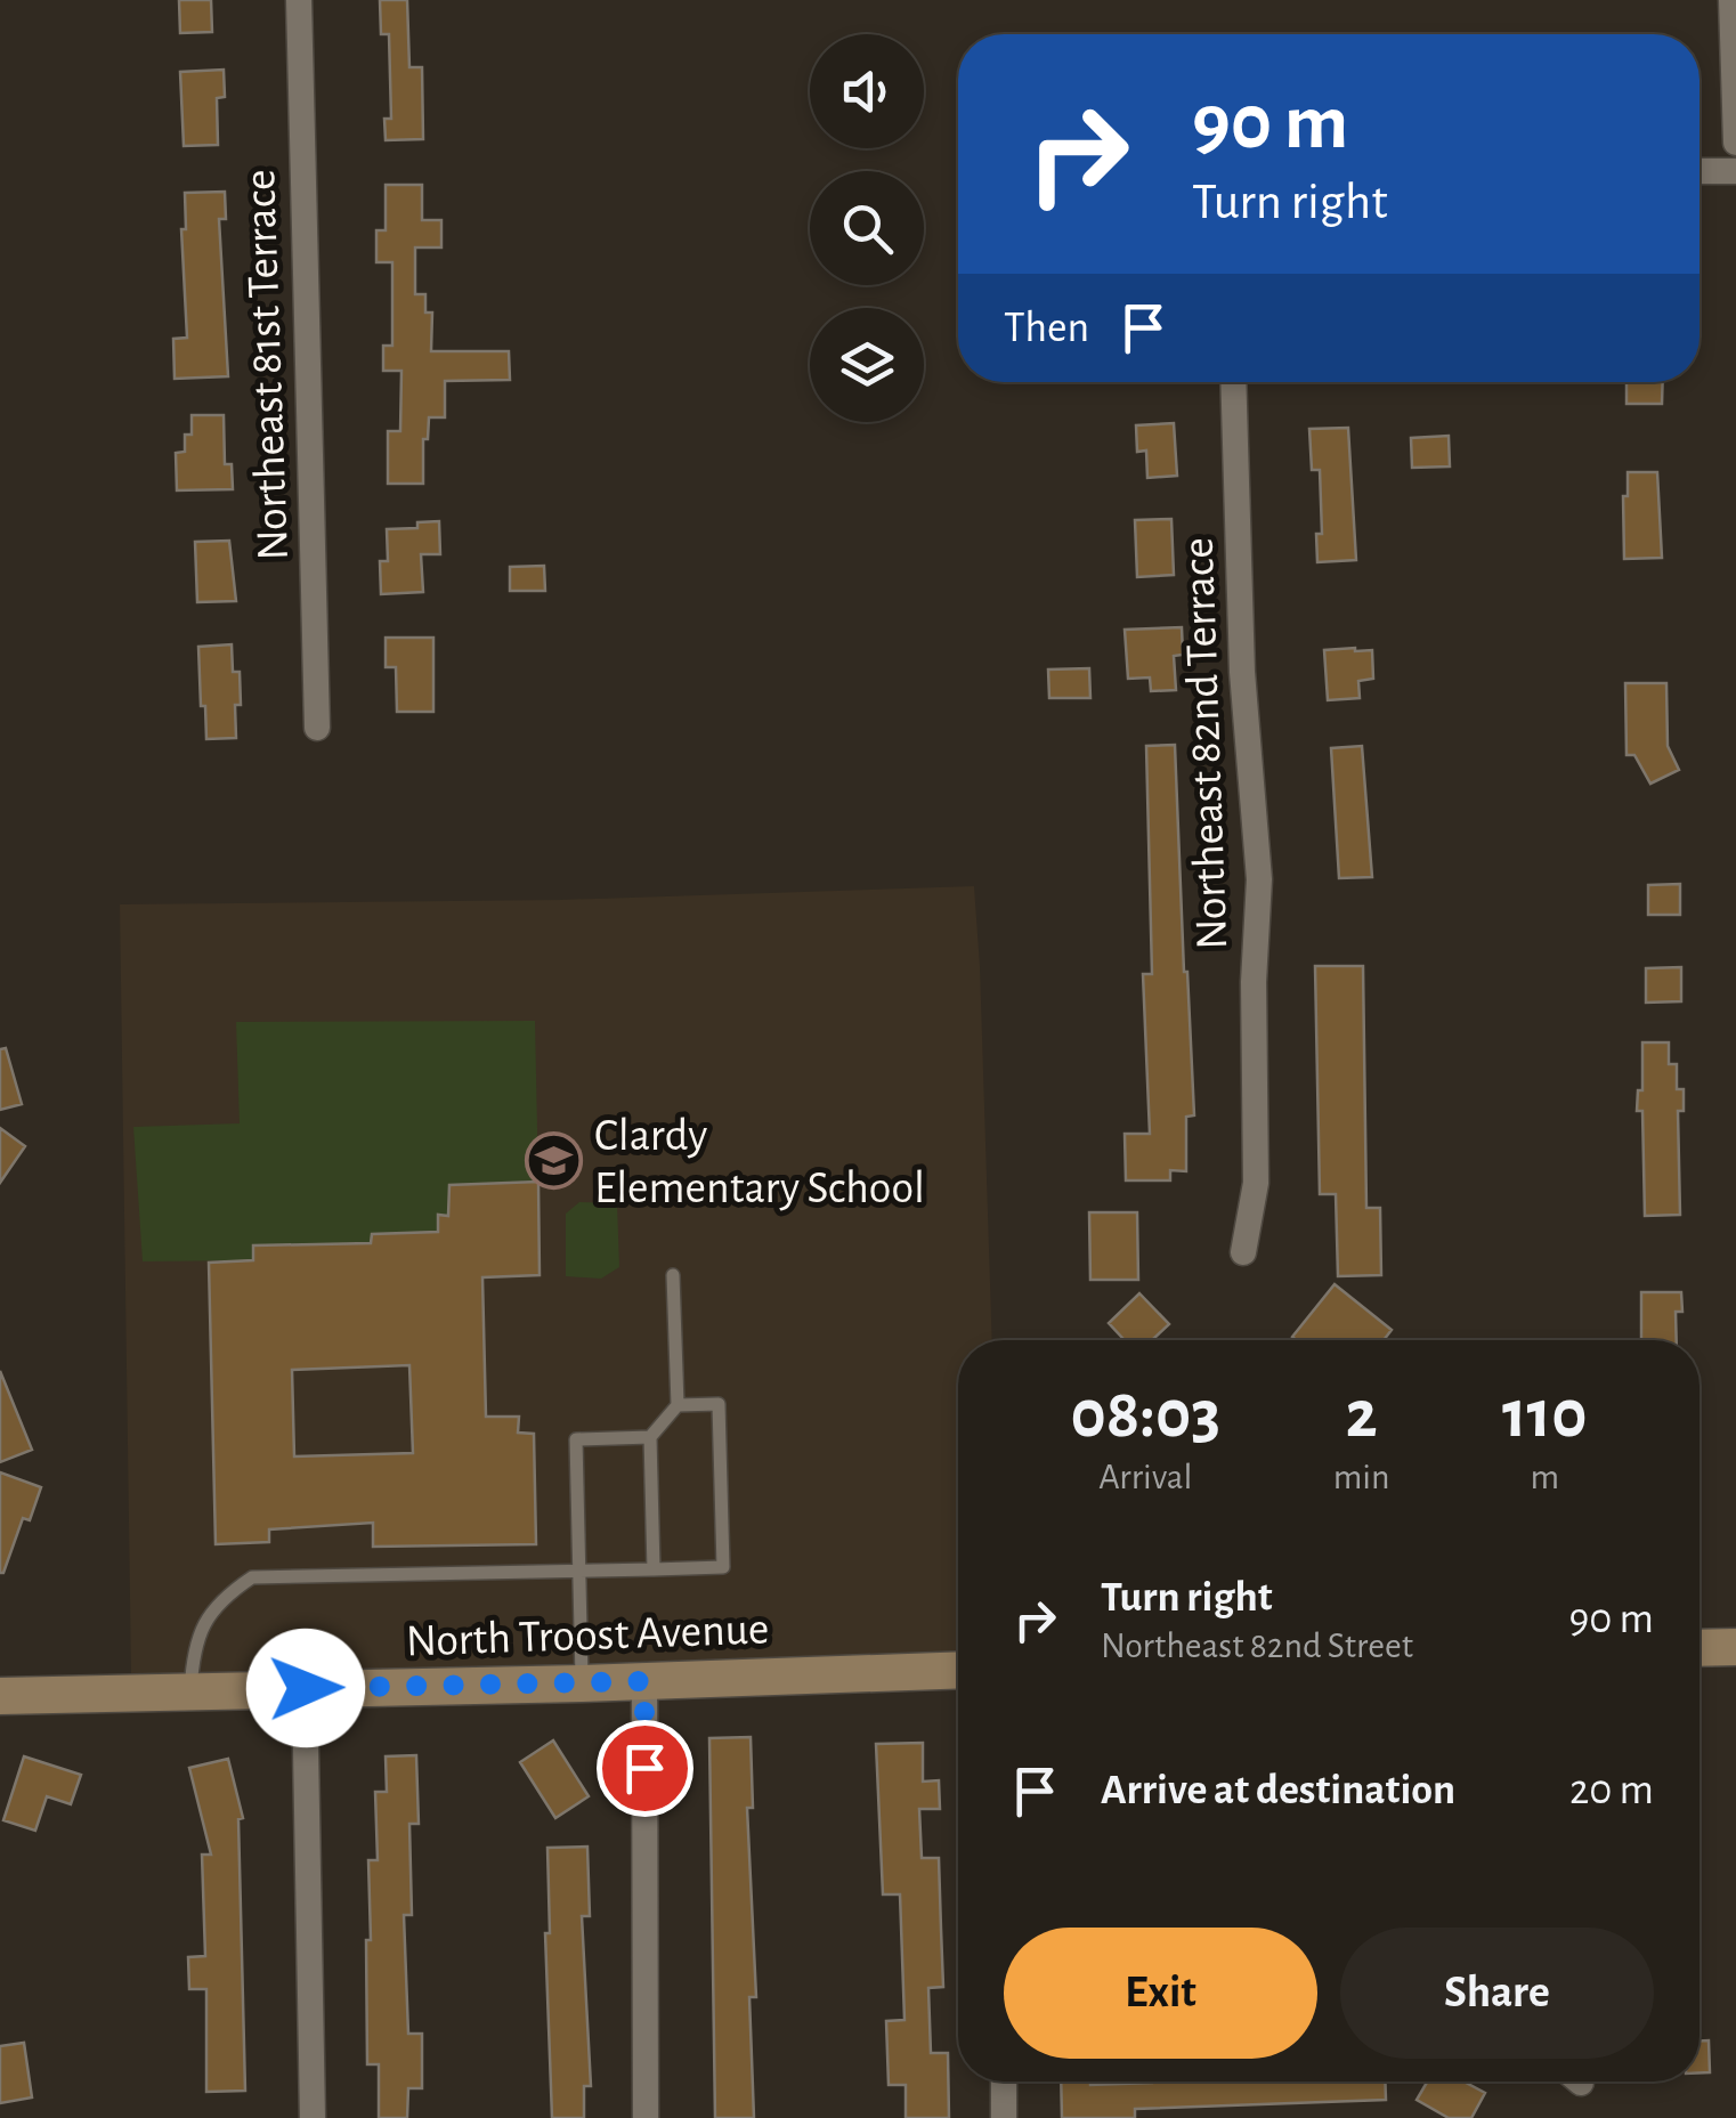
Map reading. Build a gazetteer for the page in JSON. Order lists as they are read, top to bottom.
{
  "streets": {
    "street": ["Northeast 81st Terrace", "Northeast 82nd Terrace", "North Troost Avenue"]
  },
  "places": {
    "school or university": ["Clardy Elementary School"]
  },
  "page": {
    "turn": ["90 m", "Turn right"],
    "then": "Then",
    "eta": [
      "08:03",
      "Arrival",
      "2",
      "min",
      "110",
      "m"
    ],
    "list": [
      {
        "name": "Turn right",
        "note": "Northeast 82nd Street",
        "value": "90 m"
      },
      {
        "name": "Arrive at destination",
        "value": "20 m"
      }
    ],
    "buttons": ["Exit", "Share"]
  }
}
